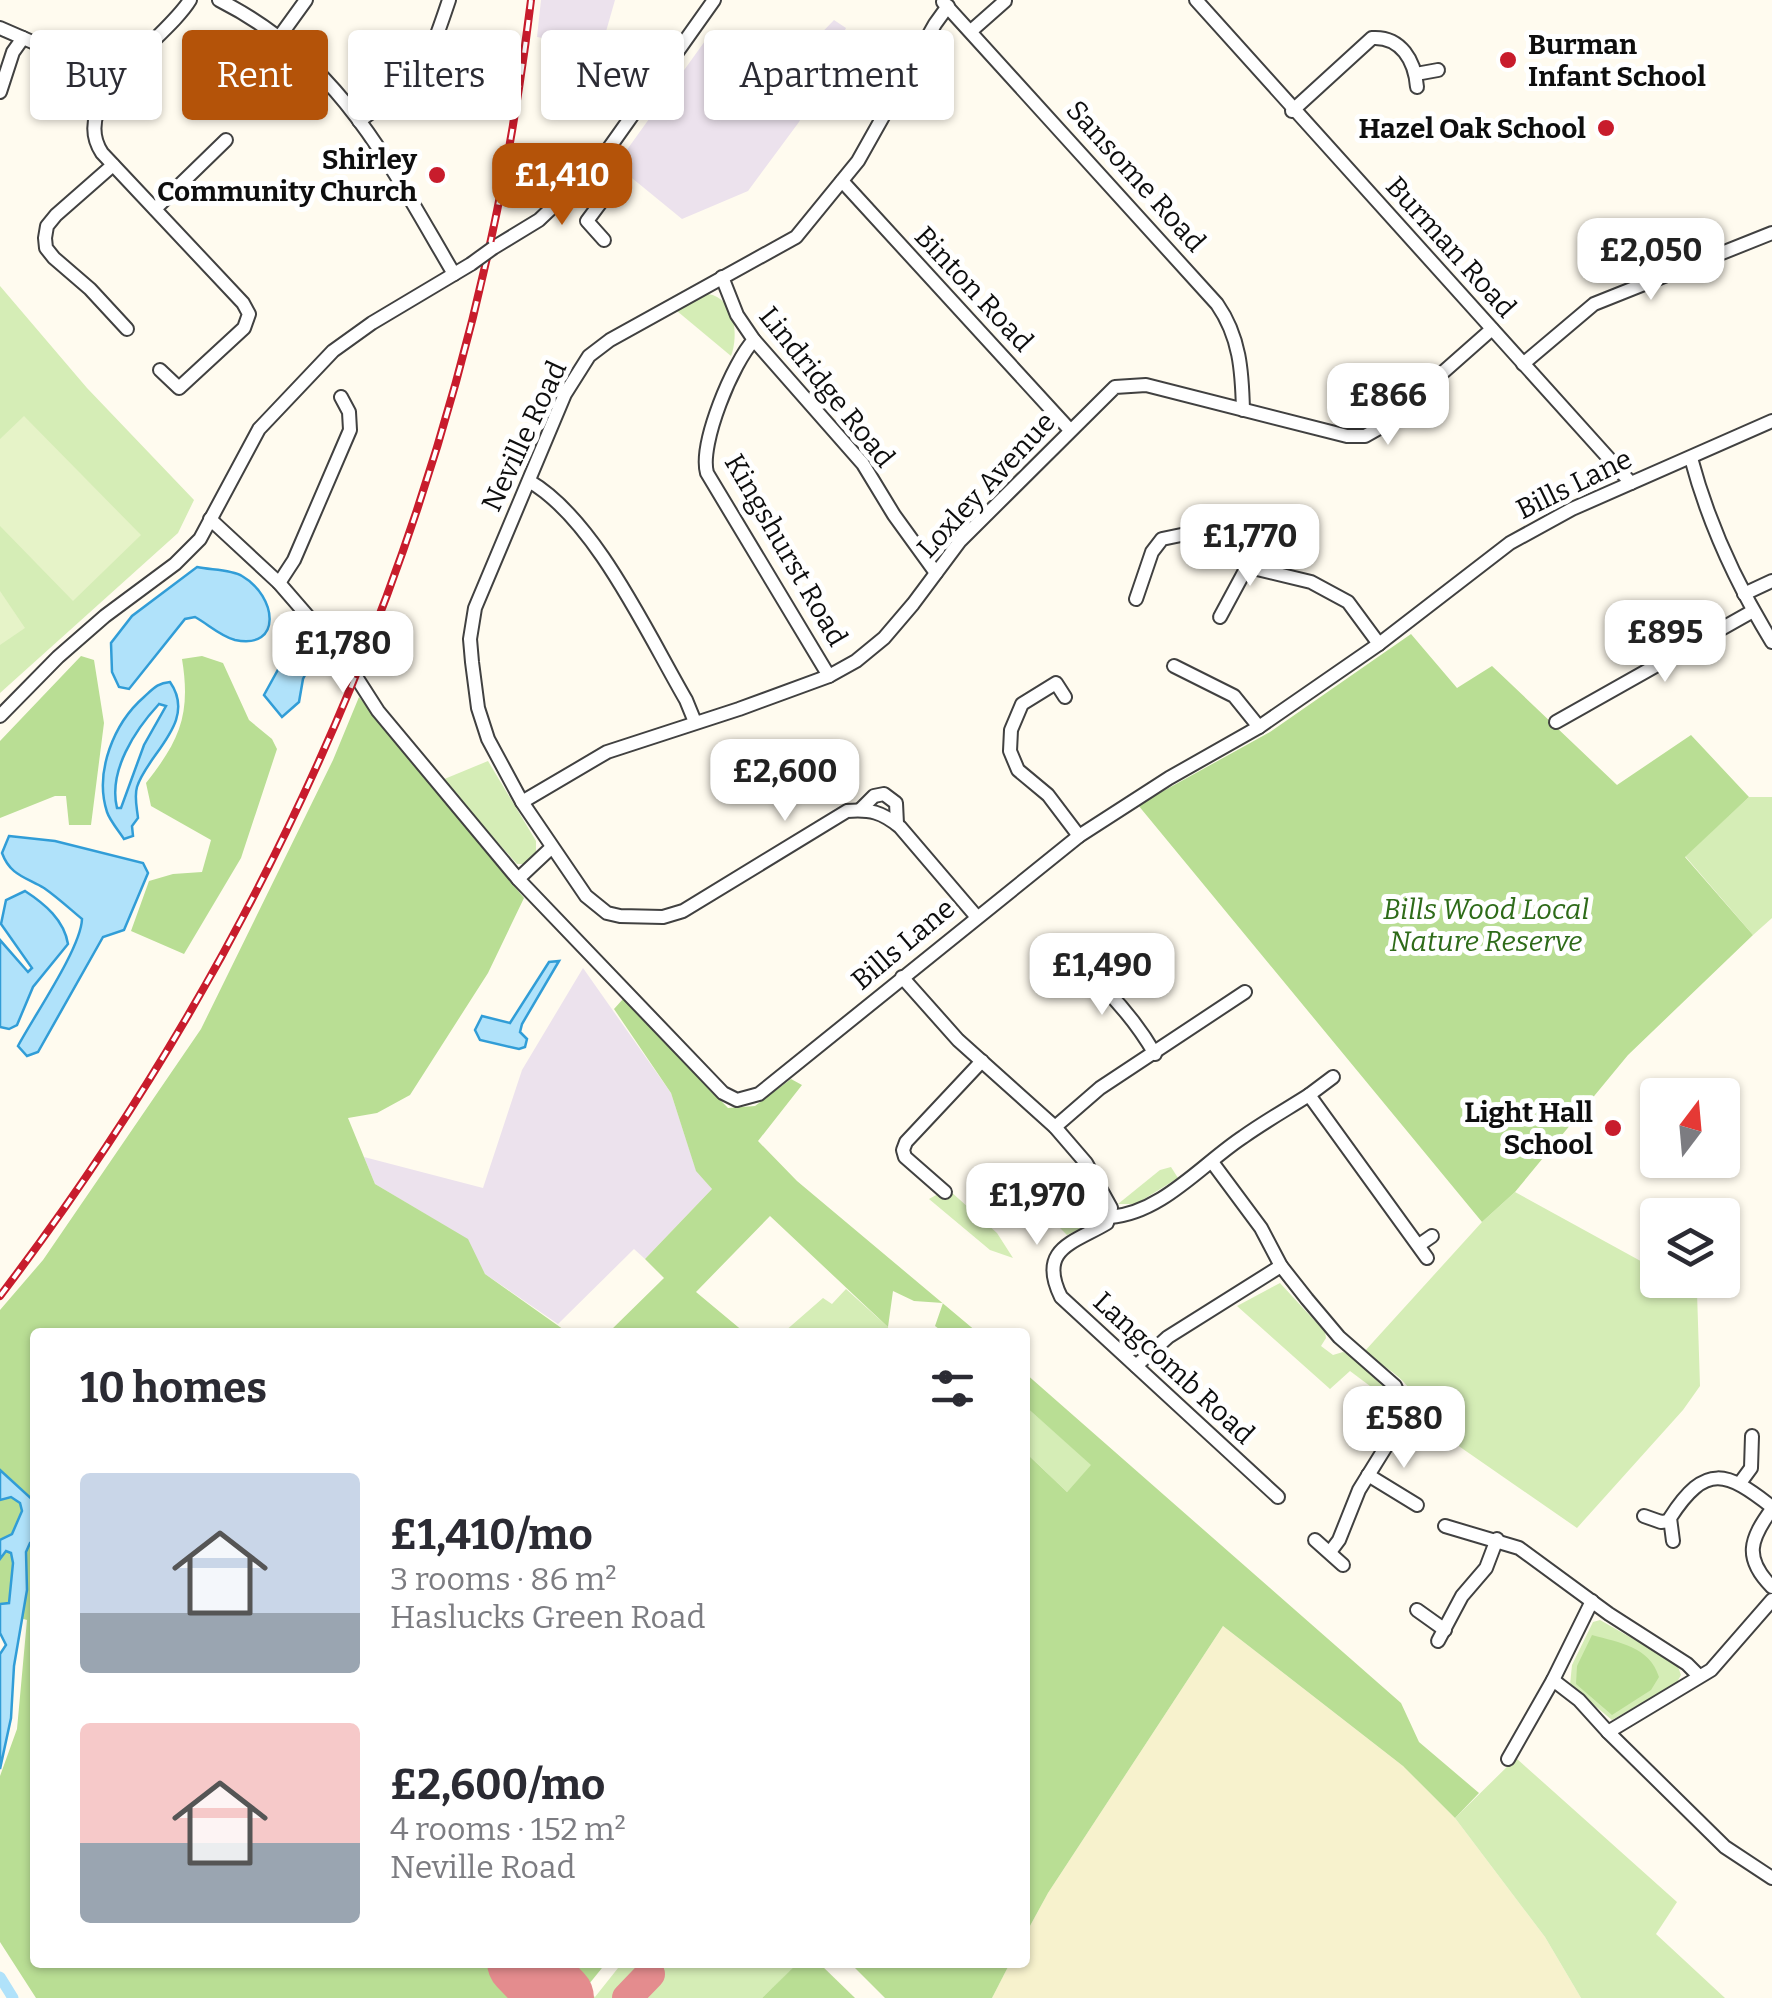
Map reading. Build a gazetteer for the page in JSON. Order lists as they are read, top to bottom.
{
  "streets": {
    "street": [
      "Sansome Road",
      "Burman Road",
      "Binton Road",
      "Lindridge Road",
      "Neville Road",
      "Bills Lane",
      "Loxley Avenue",
      "Kingshurst Road",
      "Langcomb Road"
    ]
  },
  "crossings": [
    ["Sansome Road", "Neville Road"],
    ["Sansome Road", "Loxley Avenue"],
    ["Burman Road", "Bills Lane"],
    ["Burman Road", "Loxley Avenue"],
    ["Binton Road", "Neville Road"],
    ["Binton Road", "Loxley Avenue"],
    ["Lindridge Road", "Neville Road"],
    ["Lindridge Road", "Loxley Avenue"],
    ["Lindridge Road", "Kingshurst Road"],
    ["Neville Road", "Bills Lane"],
    ["Neville Road", "Loxley Avenue"],
    ["Loxley Avenue", "Kingshurst Road"]
  ],
  "parks": ["Bills Wood Local Nature Reserve"],
  "places": [
    "Burman Infant School",
    "Hazel Oak School",
    "Shirley Community Church",
    "Light Hall School"
  ],
  "north": "top",
  "page": {
    "chip": [
      "Buy",
      "Rent",
      "Filters",
      "New",
      "Apartment"
    ],
    "price": [
      "£1,410",
      "£2,050",
      "£866",
      "£1,770",
      "£895",
      "£1,780",
      "£2,600",
      "£1,490",
      "£1,970",
      "£580"
    ],
    "heading": "10 homes",
    "list": [
      {
        "name": "£1,410/mo",
        "note": "3 rooms · 86 m² · Haslucks Green Road"
      },
      {
        "name": "£2,600/mo",
        "note": "4 rooms · 152 m² · Neville Road"
      }
    ]
  }
}
